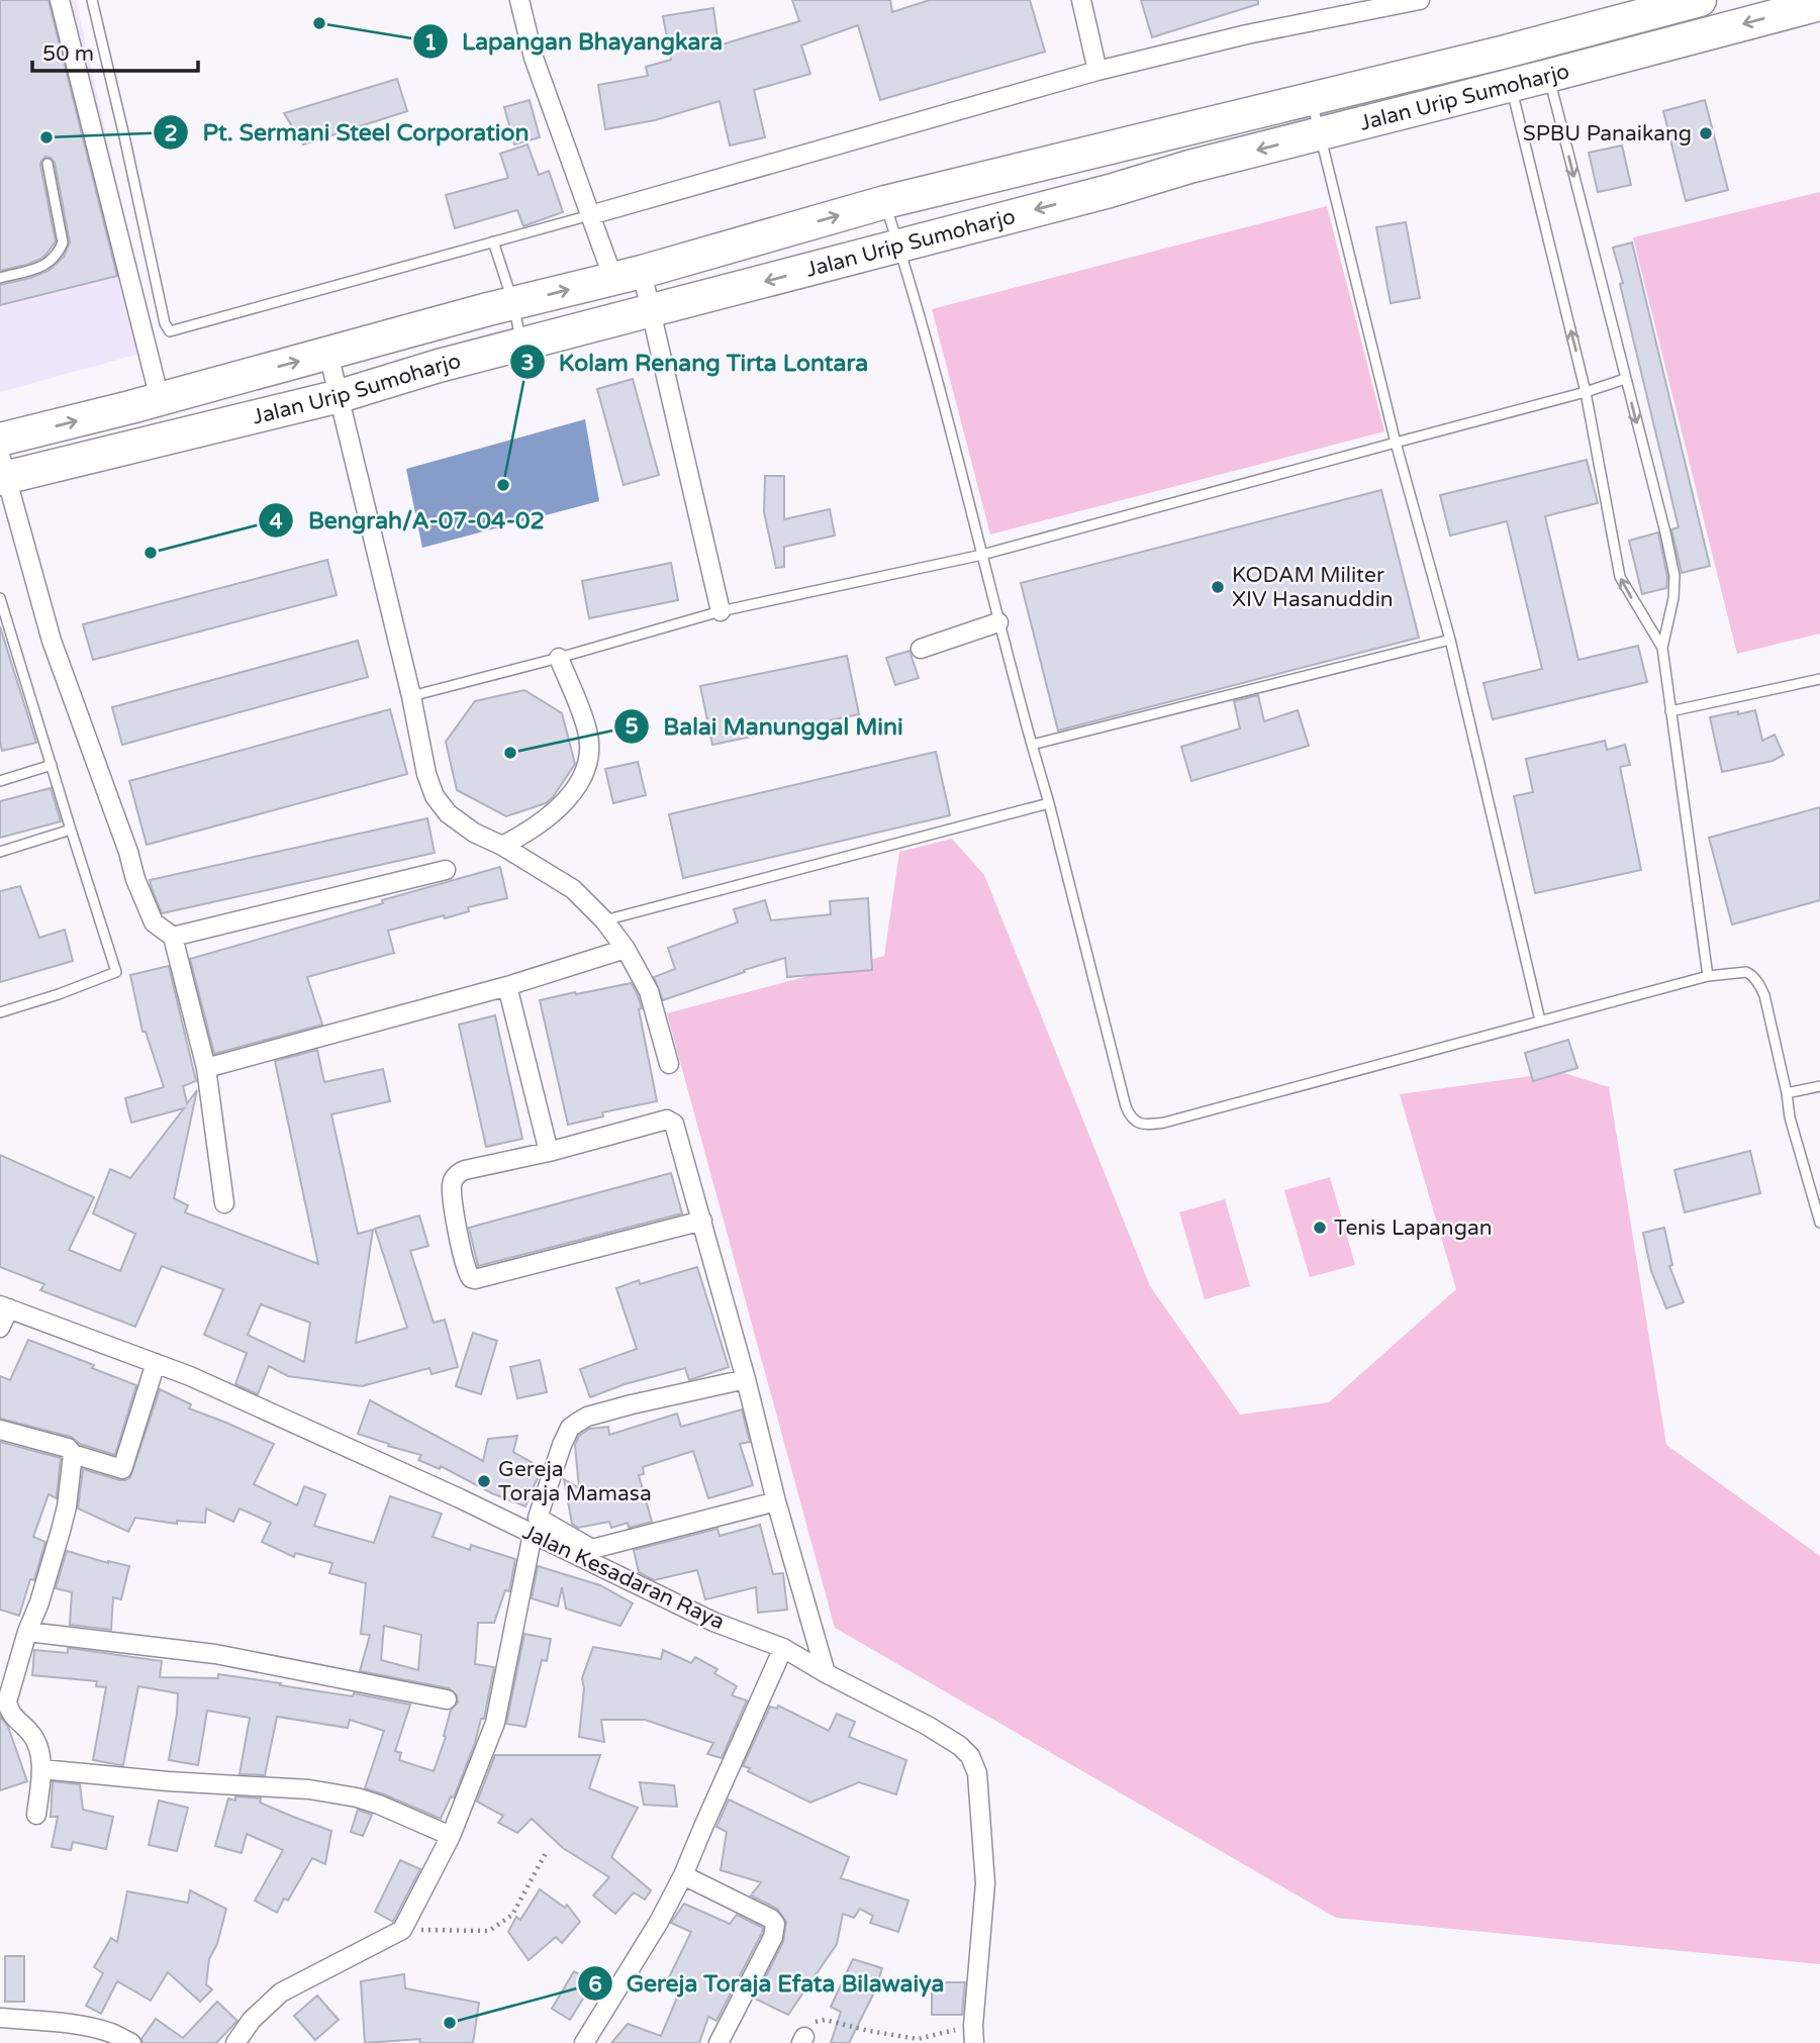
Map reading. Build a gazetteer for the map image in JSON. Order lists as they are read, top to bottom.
{
  "streets": {
    "highway": ["Jalan Urip Sumoharjo"],
    "street": ["Jalan Kesadaran Raya"]
  },
  "places": [
    "Lapangan Bhayangkara",
    "SPBU Panaikang",
    "Pt. Sermani Steel Corporation",
    "Kolam Renang Tirta Lontara",
    "Bengrah/A-07-04-02",
    "KODAM Militer XIV Hasanuddin",
    "Balai Manunggal Mini",
    "Tenis Lapangan",
    "Gereja Toraja Mamasa",
    "Gereja Toraja Efata Bilawaiya"
  ],
  "scale_bar": "50 m"
}
